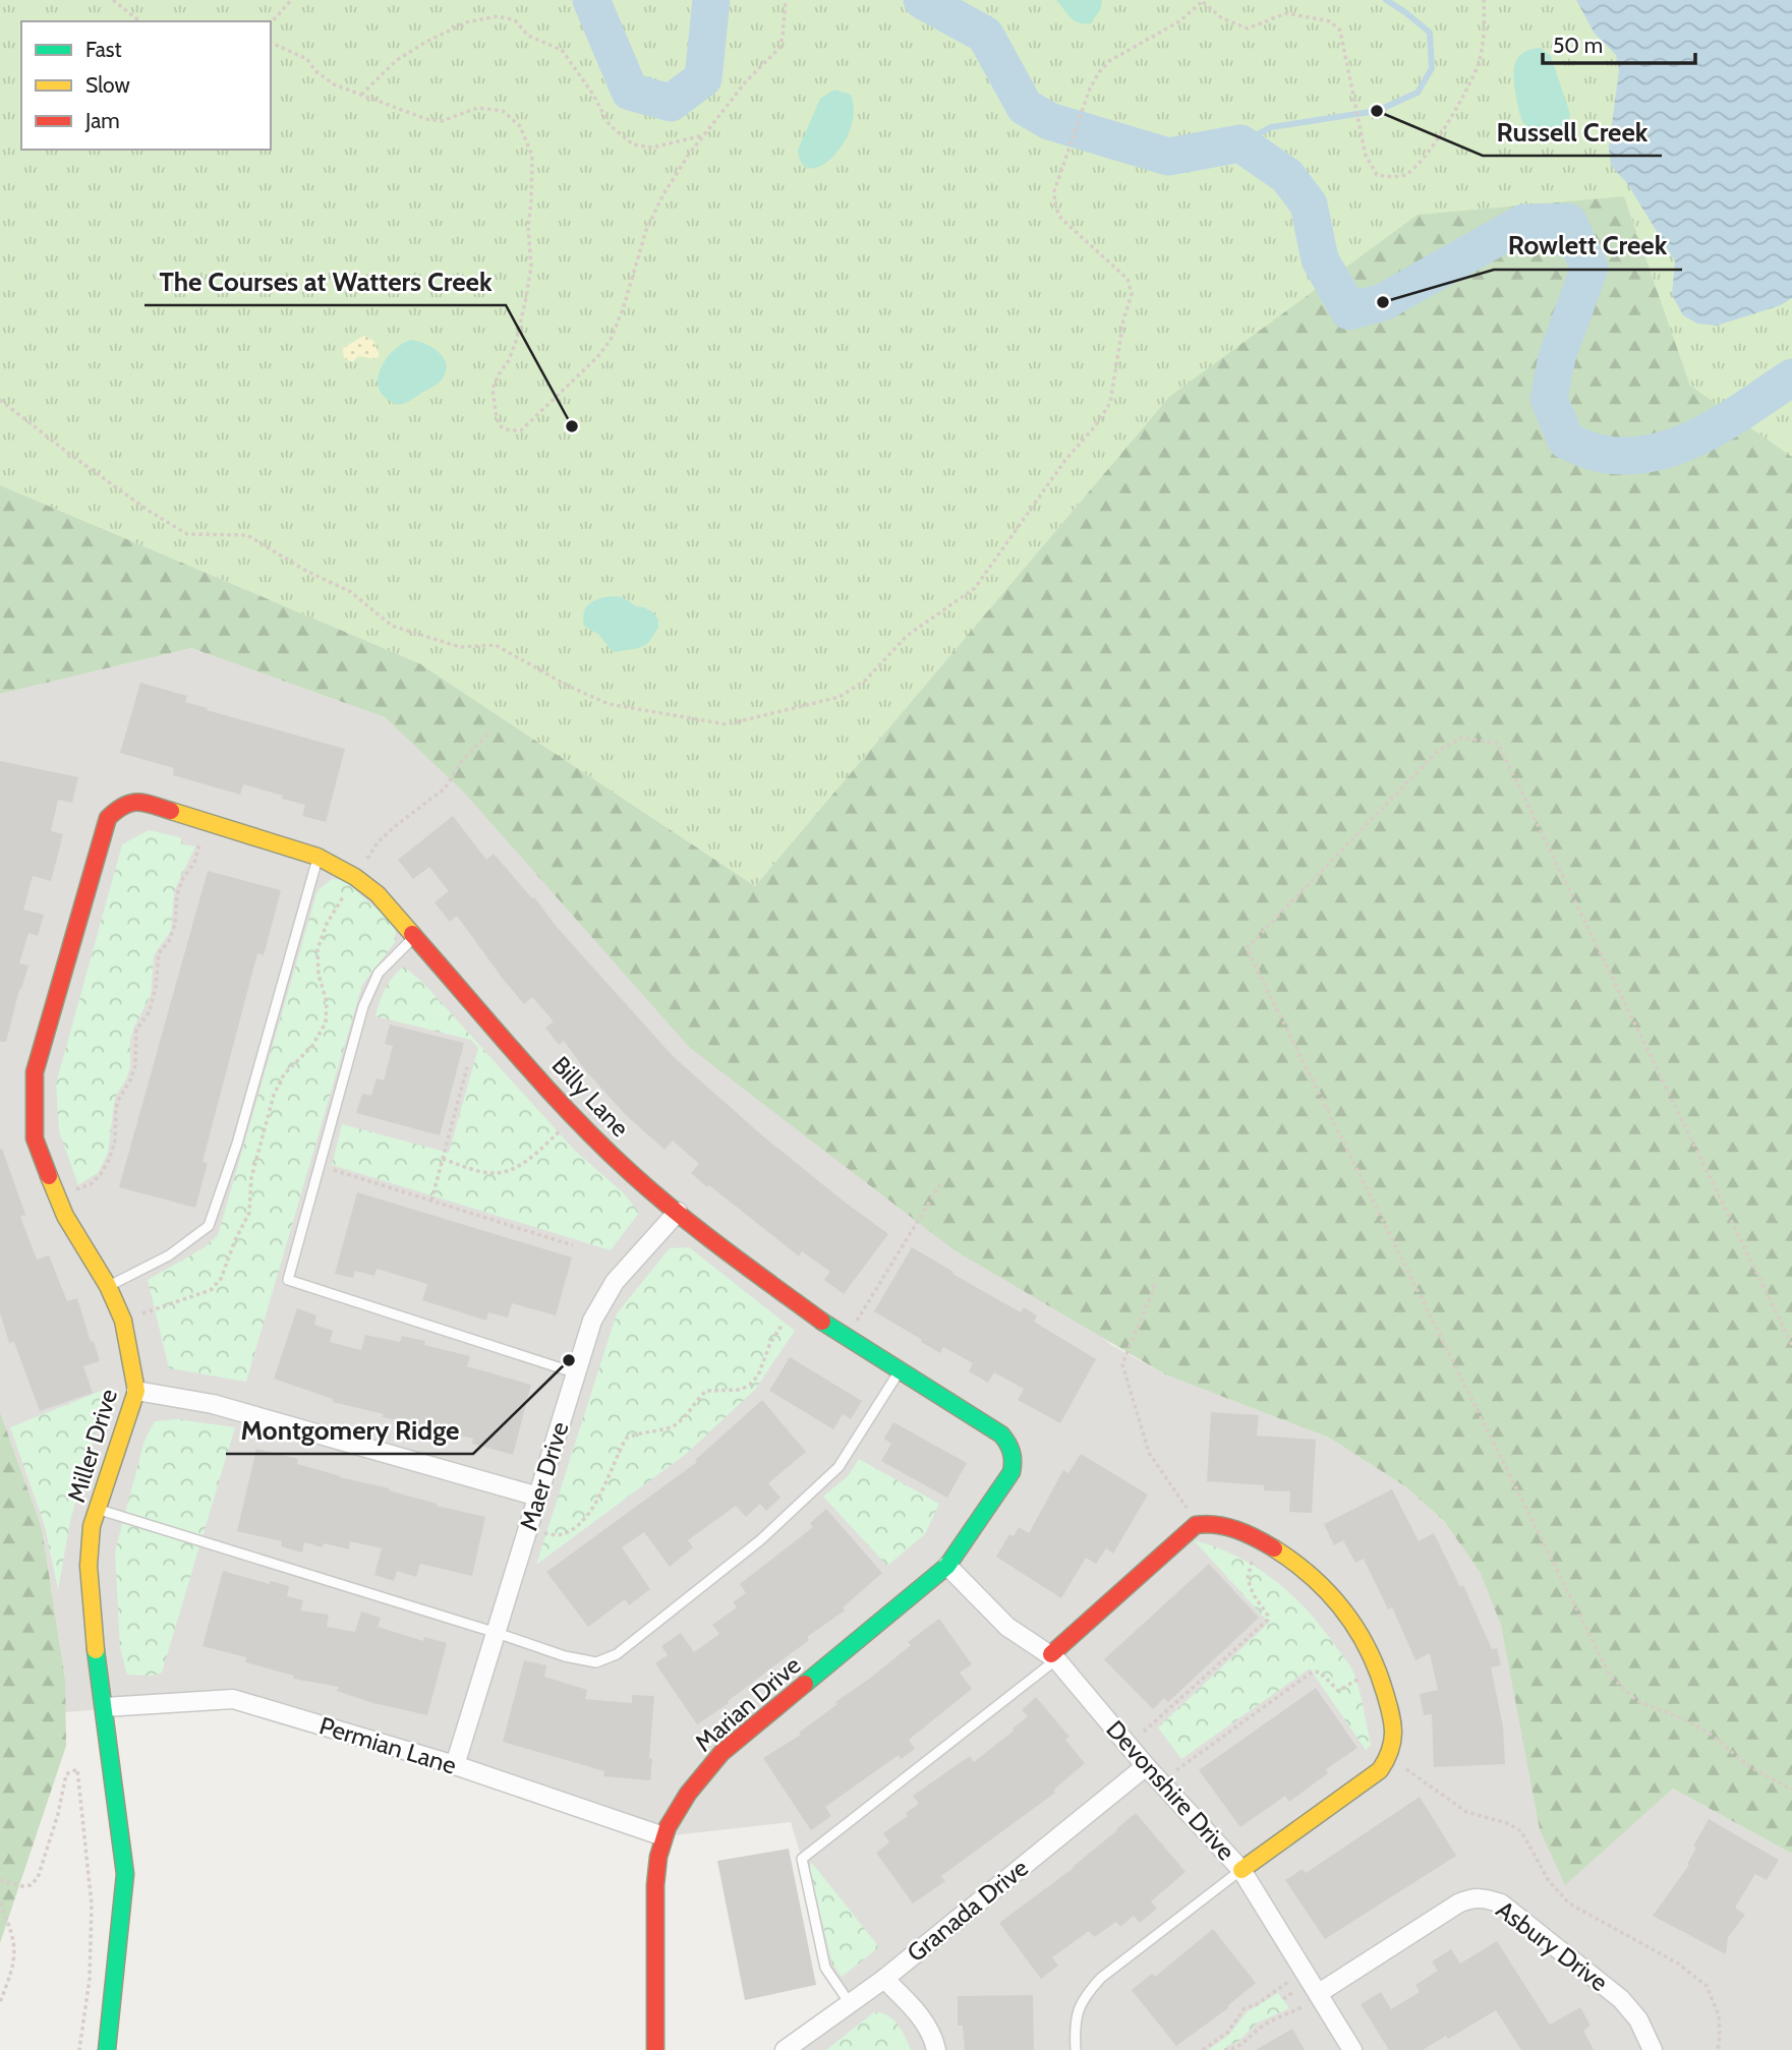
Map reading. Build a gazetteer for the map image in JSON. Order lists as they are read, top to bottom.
{
  "streets": {
    "street": [
      "Billy Lane",
      "Miller Drive",
      "Maer Drive",
      "Marian Drive",
      "Permian Lane",
      "Devonshire Drive",
      "Granada Drive",
      "Asbury Drive"
    ]
  },
  "crossings": [
    ["Billy Lane", "Miller Drive"],
    ["Billy Lane", "Maer Drive"],
    ["Billy Lane", "Marian Drive"],
    ["Miller Drive", "Permian Lane"],
    ["Maer Drive", "Permian Lane"],
    ["Marian Drive", "Permian Lane"],
    ["Marian Drive", "Devonshire Drive"],
    ["Devonshire Drive", "Granada Drive"],
    ["Devonshire Drive", "Asbury Drive"]
  ],
  "places": [
    "Russell Creek",
    "Rowlett Creek",
    "The Courses at Watters Creek",
    "Montgomery Ridge"
  ],
  "legend": ["Fast", "Slow", "Jam"],
  "scale_bar": "50 m"
}
